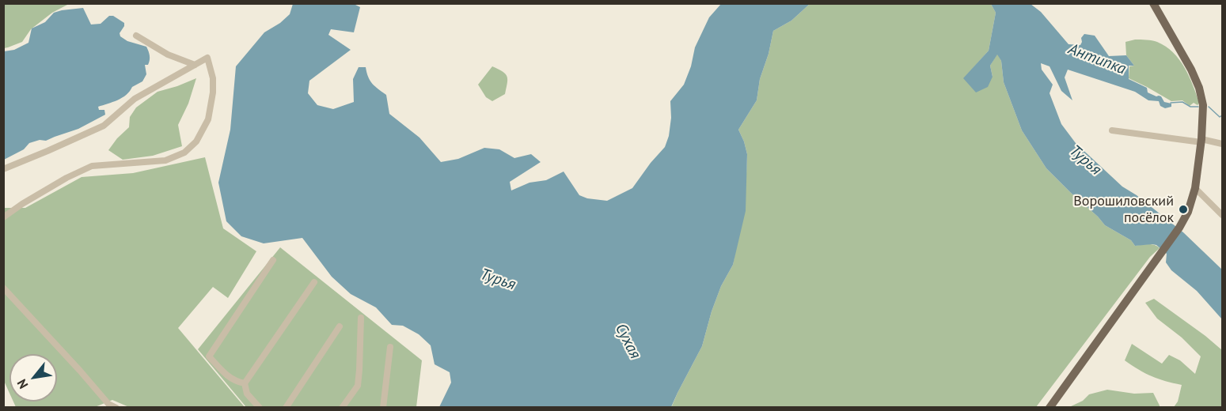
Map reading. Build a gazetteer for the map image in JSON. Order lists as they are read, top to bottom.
{
  "water": ["Антипка", "Турья", "Сухая"],
  "places": ["Ворошиловский посёлок"],
  "north": "bottom left"
}
